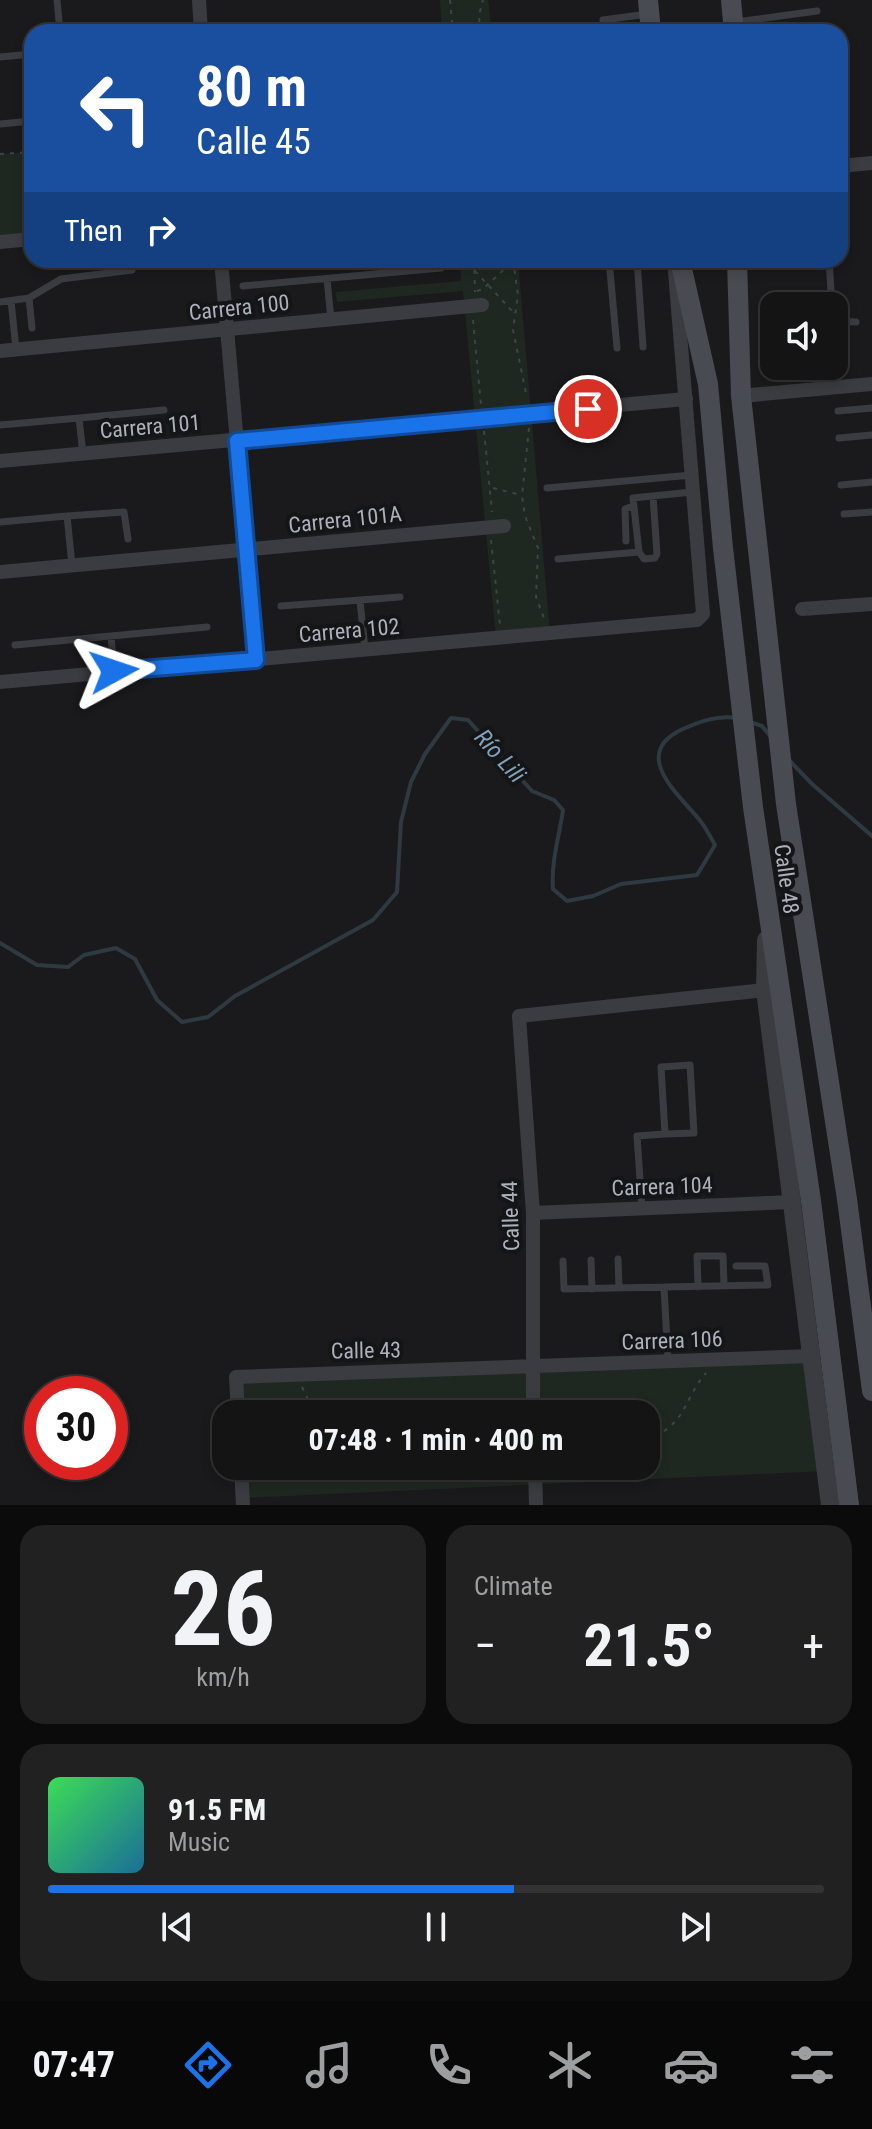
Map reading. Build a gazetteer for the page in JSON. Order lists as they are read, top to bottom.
{
  "streets": {
    "main road": ["Calle 48"],
    "street": [
      "Carrera 100",
      "Carrera 101",
      "Carrera 101A",
      "Carrera 102",
      "Carrera 104",
      "Calle 44",
      "Carrera 106",
      "Calle 43"
    ]
  },
  "crossings": [
    ["Carrera 104", "Calle 44"],
    ["Calle 44", "Carrera 106"],
    ["Calle 44", "Calle 43"],
    ["Carrera 106", "Calle 43"]
  ],
  "water": ["Río Lili"],
  "page": {
    "turn": ["80 m", "Calle 45"],
    "then": "Then",
    "limit": "30",
    "trip": "07:48 · 1 min · 400 m",
    "tile": [
      ["26", "km/h"],
      "Climate"
    ],
    "heat": ["−", "21.5°", "+"],
    "song": ["91.5 FM", "Music"],
    "tabs": "07:47"
  }
}
